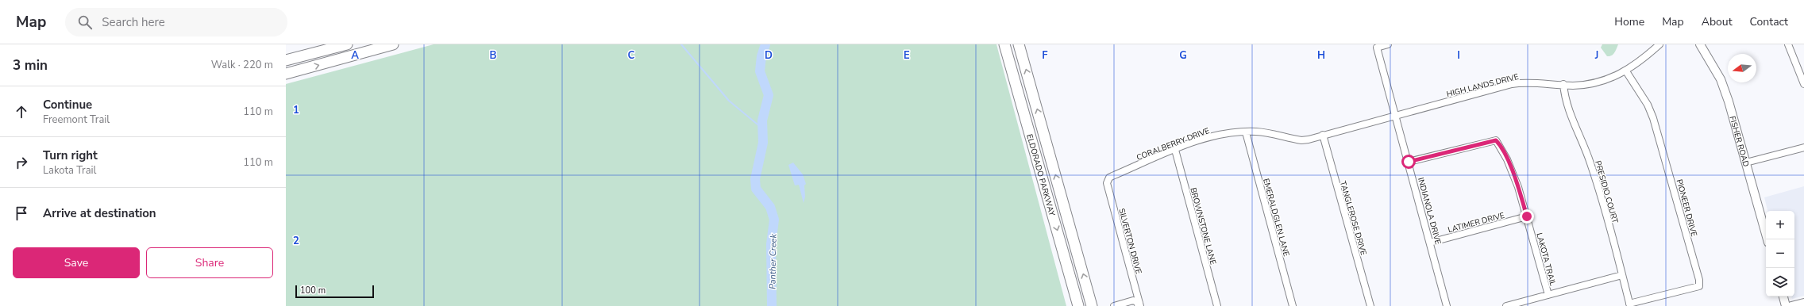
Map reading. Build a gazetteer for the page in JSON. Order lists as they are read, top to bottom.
{
  "streets": {
    "main road": ["ELDORADO PARKWAY"],
    "street": [
      "HIGH LANDS DRIVE",
      "FISHER ROAD",
      "CORALBERRY DRIVE",
      "PRESIDIO COURT",
      "PIONEER DRIVE",
      "INDIANOLA DRIVE",
      "EMERALDGLEN LANE",
      "TANGLEROSE DRIVE",
      "LATIMER DRIVE",
      "BROWNSTONE LANE",
      "SILVERTON DRIVE",
      "LAKOTA TRAIL"
    ]
  },
  "crossings": [
    ["HIGH LANDS DRIVE", "CORALBERRY DRIVE"],
    ["HIGH LANDS DRIVE", "PRESIDIO COURT"],
    ["HIGH LANDS DRIVE", "PIONEER DRIVE"],
    ["HIGH LANDS DRIVE", "INDIANOLA DRIVE"],
    ["CORALBERRY DRIVE", "INDIANOLA DRIVE"],
    ["CORALBERRY DRIVE", "EMERALDGLEN LANE"],
    ["CORALBERRY DRIVE", "TANGLEROSE DRIVE"],
    ["CORALBERRY DRIVE", "BROWNSTONE LANE"],
    ["CORALBERRY DRIVE", "SILVERTON DRIVE"],
    ["PRESIDIO COURT", "PIONEER DRIVE"],
    ["INDIANOLA DRIVE", "LATIMER DRIVE"],
    ["INDIANOLA DRIVE", "LAKOTA TRAIL"],
    ["LATIMER DRIVE", "LAKOTA TRAIL"]
  ],
  "water": ["Panther Creek"],
  "scale_bar": "100 m",
  "north": "left",
  "page": {
    "header": "Map",
    "search": "Search here",
    "nav": [
      "Home",
      "Map",
      "About",
      "Contact"
    ],
    "heading": ["3 min", "Walk · 220 m"],
    "list": [
      ["Continue", "Freemont Trail", "110 m"],
      ["Turn right", "Lakota Trail", "110 m"],
      "Arrive at destination"
    ],
    "map_buttons": ["+", "−"],
    "buttons": ["Save", "Share"],
    "scale": "100 m"
  },
  "grid": {
    "columns": [
      "A",
      "B",
      "C",
      "D",
      "E",
      "F",
      "G",
      "H",
      "I",
      "J"
    ],
    "rows": ["1", "2"]
  }
}
